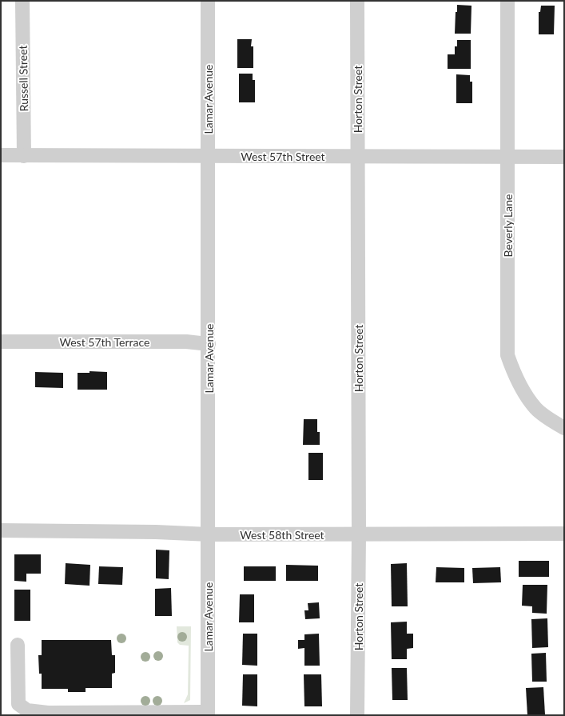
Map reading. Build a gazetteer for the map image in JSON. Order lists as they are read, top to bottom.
{
  "streets": {
    "street": [
      "Russell Street",
      "Lamar Avenue",
      "Horton Street",
      "West 57th Street",
      "Beverly Lane",
      "West 57th Terrace",
      "West 58th Street"
    ]
  },
  "crossings": [
    ["Russell Street", "West 57th Street"],
    ["Lamar Avenue", "West 57th Street"],
    ["Lamar Avenue", "West 57th Terrace"],
    ["Lamar Avenue", "West 58th Street"],
    ["Horton Street", "West 57th Street"],
    ["Horton Street", "West 58th Street"],
    ["West 57th Street", "Beverly Lane"]
  ]
}
